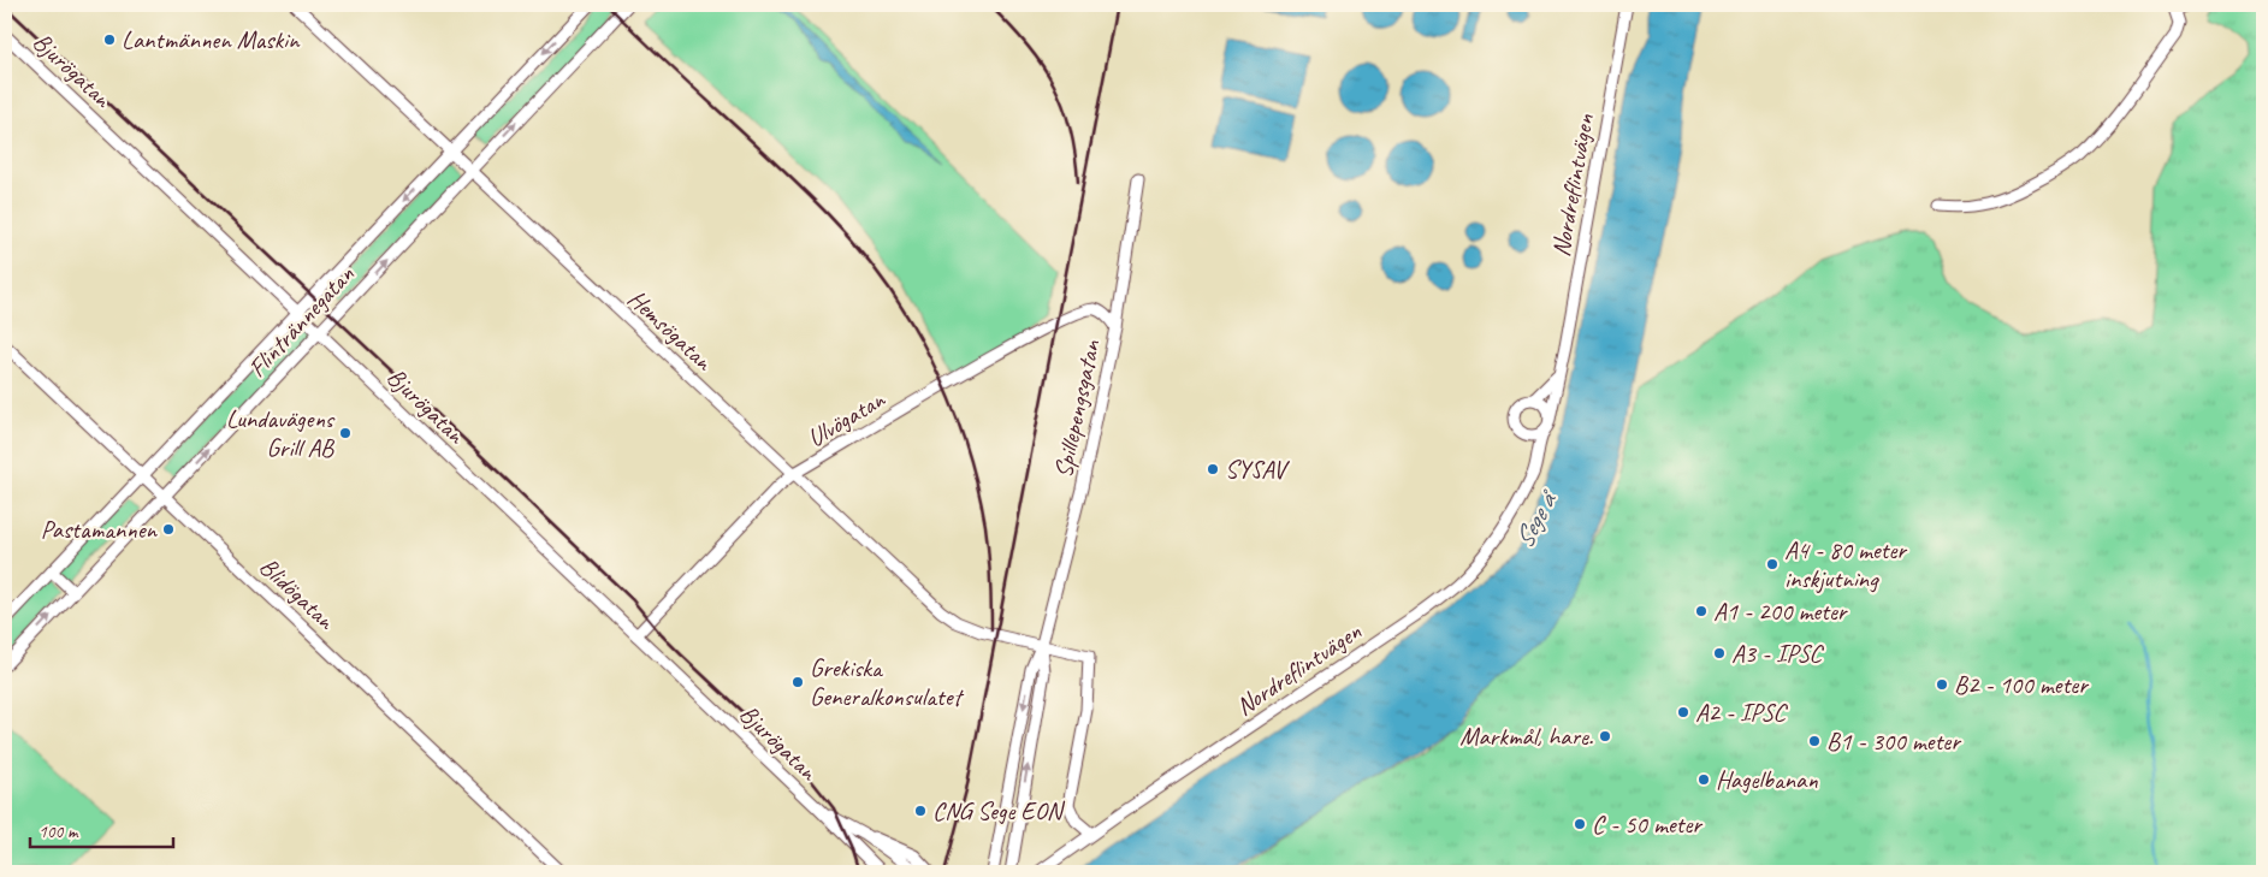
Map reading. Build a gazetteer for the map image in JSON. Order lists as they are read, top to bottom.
{
  "streets": {
    "street": [
      "Bjurögatan",
      "Nordreflintvägen",
      "Flintrännegatan",
      "Hemsögatan",
      "Spillepengsgatan",
      "Ulvögatan",
      "Blidögatan"
    ]
  },
  "crossings": [
    ["Bjurögatan", "Flintrännegatan"],
    ["Bjurögatan", "Ulvögatan"],
    ["Nordreflintvägen", "Hemsögatan"],
    ["Flintrännegatan", "Hemsögatan"],
    ["Flintrännegatan", "Blidögatan"],
    ["Hemsögatan", "Spillepengsgatan"],
    ["Hemsögatan", "Ulvögatan"],
    ["Spillepengsgatan", "Ulvögatan"]
  ],
  "water": ["Sege å"],
  "places": [
    "Lantmännen Maskin",
    "Lundavägens Grill AB",
    "SYSAV",
    "Pastamannen",
    "A4 - 80 meter inskjutning",
    "A1 - 200 meter",
    "A3 - IPSC",
    "Grekiska Generalkonsulatet",
    "B2 - 100 meter",
    "A2 - IPSC",
    "Markmål, hare.",
    "B1 - 300 meter",
    "Hagelbanan",
    "CNG Sege EON",
    "C - 50 meter"
  ],
  "scale_bar": "100 m"
}
